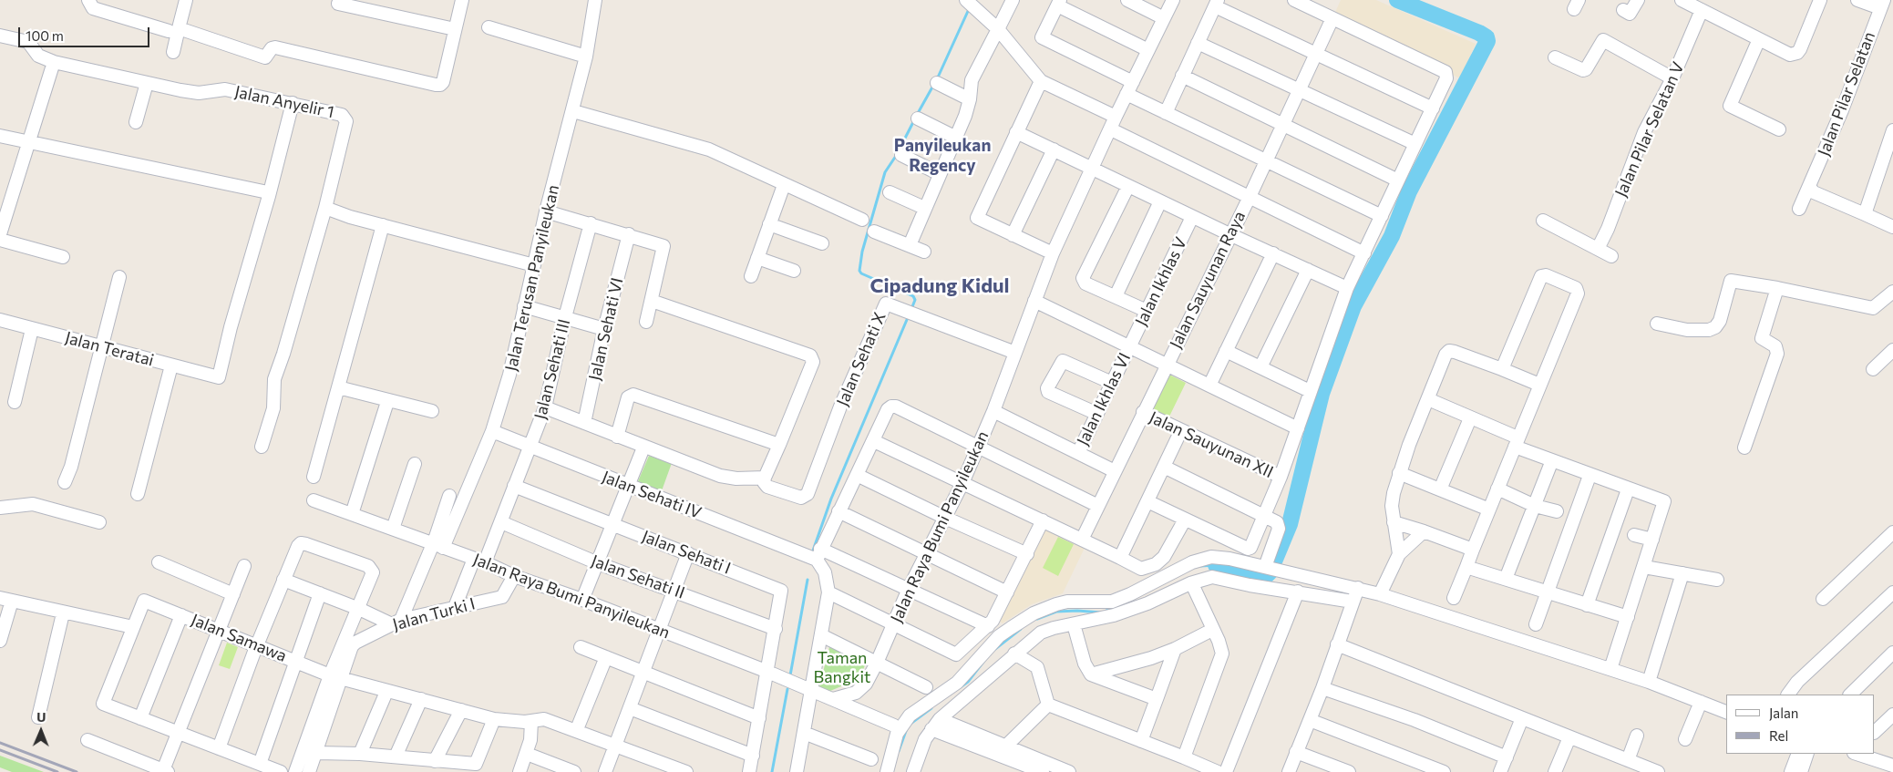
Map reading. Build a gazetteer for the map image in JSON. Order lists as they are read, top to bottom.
{
  "streets": {
    "street": [
      "Jalan Pilar Selatan",
      "Jalan Anyelir 1",
      "Jalan Pilar Selatan V",
      "Jalan Terusan Panyileukan",
      "Jalan Sauyunan Raya",
      "Jalan Ikhlas V",
      "Jalan Sehati VI",
      "Jalan Teratai",
      "Jalan Sehati X",
      "Jalan Sehati III",
      "Jalan Ikhlas VI",
      "Jalan Sauyunan XII",
      "Jalan Sehati IV",
      "Jalan Raya Bumi Panyileukan",
      "Jalan Sehati I",
      "Jalan Sehati II",
      "Jalan Turki I",
      "Jalan Samawa"
    ]
  },
  "crossings": [
    ["Jalan Anyelir 1", "Jalan Teratai"],
    ["Jalan Terusan Panyileukan", "Jalan Sehati IV"],
    ["Jalan Terusan Panyileukan", "Jalan Raya Bumi Panyileukan"],
    ["Jalan Sauyunan Raya", "Jalan Sauyunan XII"],
    ["Jalan Ikhlas V", "Jalan Ikhlas VI"],
    ["Jalan Sehati X", "Jalan Raya Bumi Panyileukan"],
    ["Jalan Sehati III", "Jalan Sehati IV"],
    ["Jalan Sehati III", "Jalan Raya Bumi Panyileukan"],
    ["Jalan Sehati III", "Jalan Sehati I"],
    ["Jalan Sehati III", "Jalan Sehati II"],
    ["Jalan Sehati III", "Jalan Turki I"],
    ["Jalan Sehati IV", "Jalan Raya Bumi Panyileukan"],
    ["Jalan Raya Bumi Panyileukan", "Jalan Sehati I"],
    ["Jalan Raya Bumi Panyileukan", "Jalan Turki I"],
    ["Jalan Sehati I", "Jalan Sehati II"],
    ["Jalan Turki I", "Jalan Samawa"]
  ],
  "districts": ["Panyileukan Regency", "Cipadung Kidul"],
  "parks": ["Taman Bangkit"],
  "legend": ["Jalan", "Rel"],
  "scale_bar": "100 m",
  "north": "top"
}
